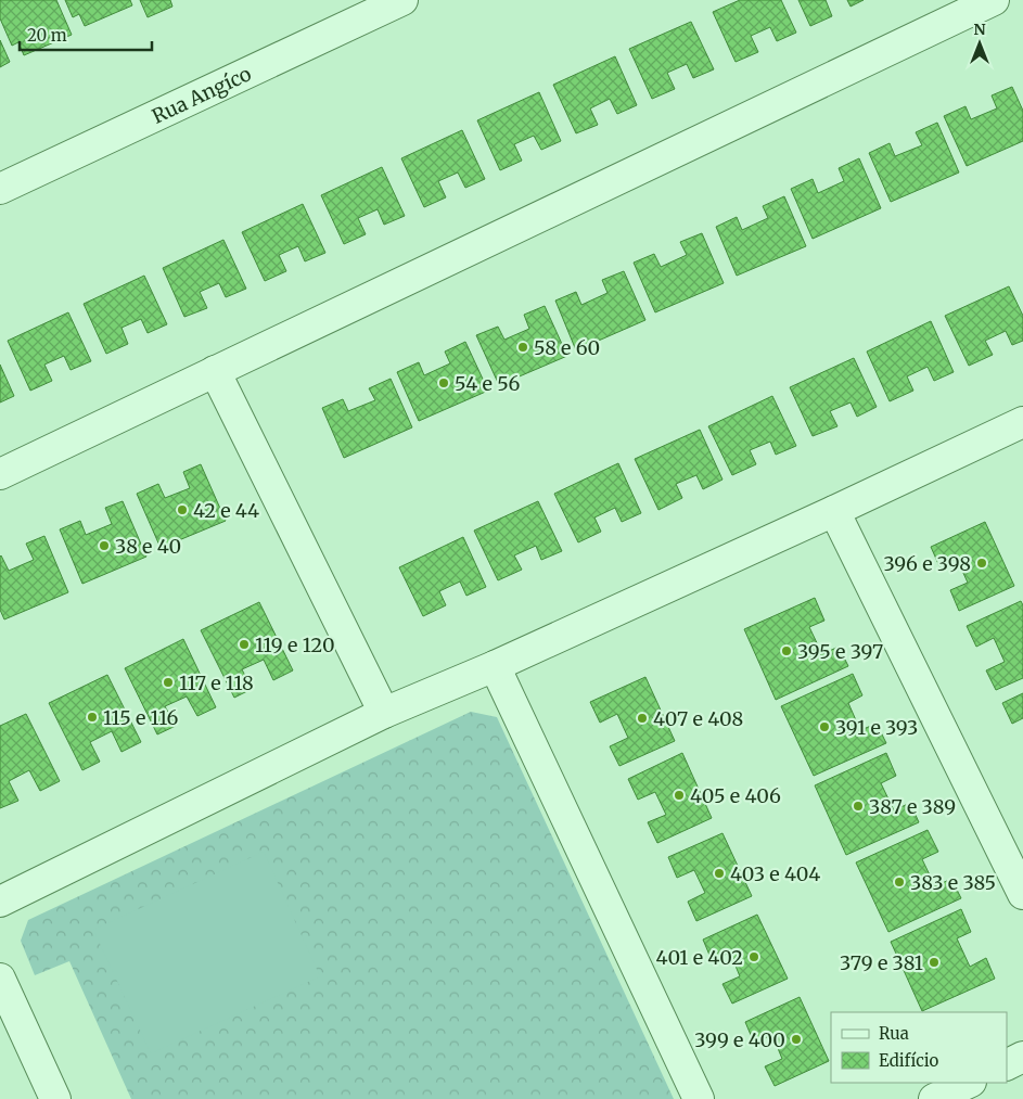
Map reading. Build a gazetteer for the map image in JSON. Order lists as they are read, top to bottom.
{
  "streets": {
    "street": ["Rua Angíco"]
  },
  "places": [
    "58 e 60",
    "54 e 56",
    "42 e 44",
    "38 e 40",
    "396 e 398",
    "119 e 120",
    "395 e 397",
    "117 e 118",
    "115 e 116",
    "407 e 408",
    "391 e 393",
    "405 e 406",
    "387 e 389",
    "403 e 404",
    "383 e 385",
    "401 e 402",
    "379 e 381",
    "399 e 400"
  ],
  "legend": ["Rua", "Edifício"],
  "scale_bar": "20 m",
  "north": "top"
}
